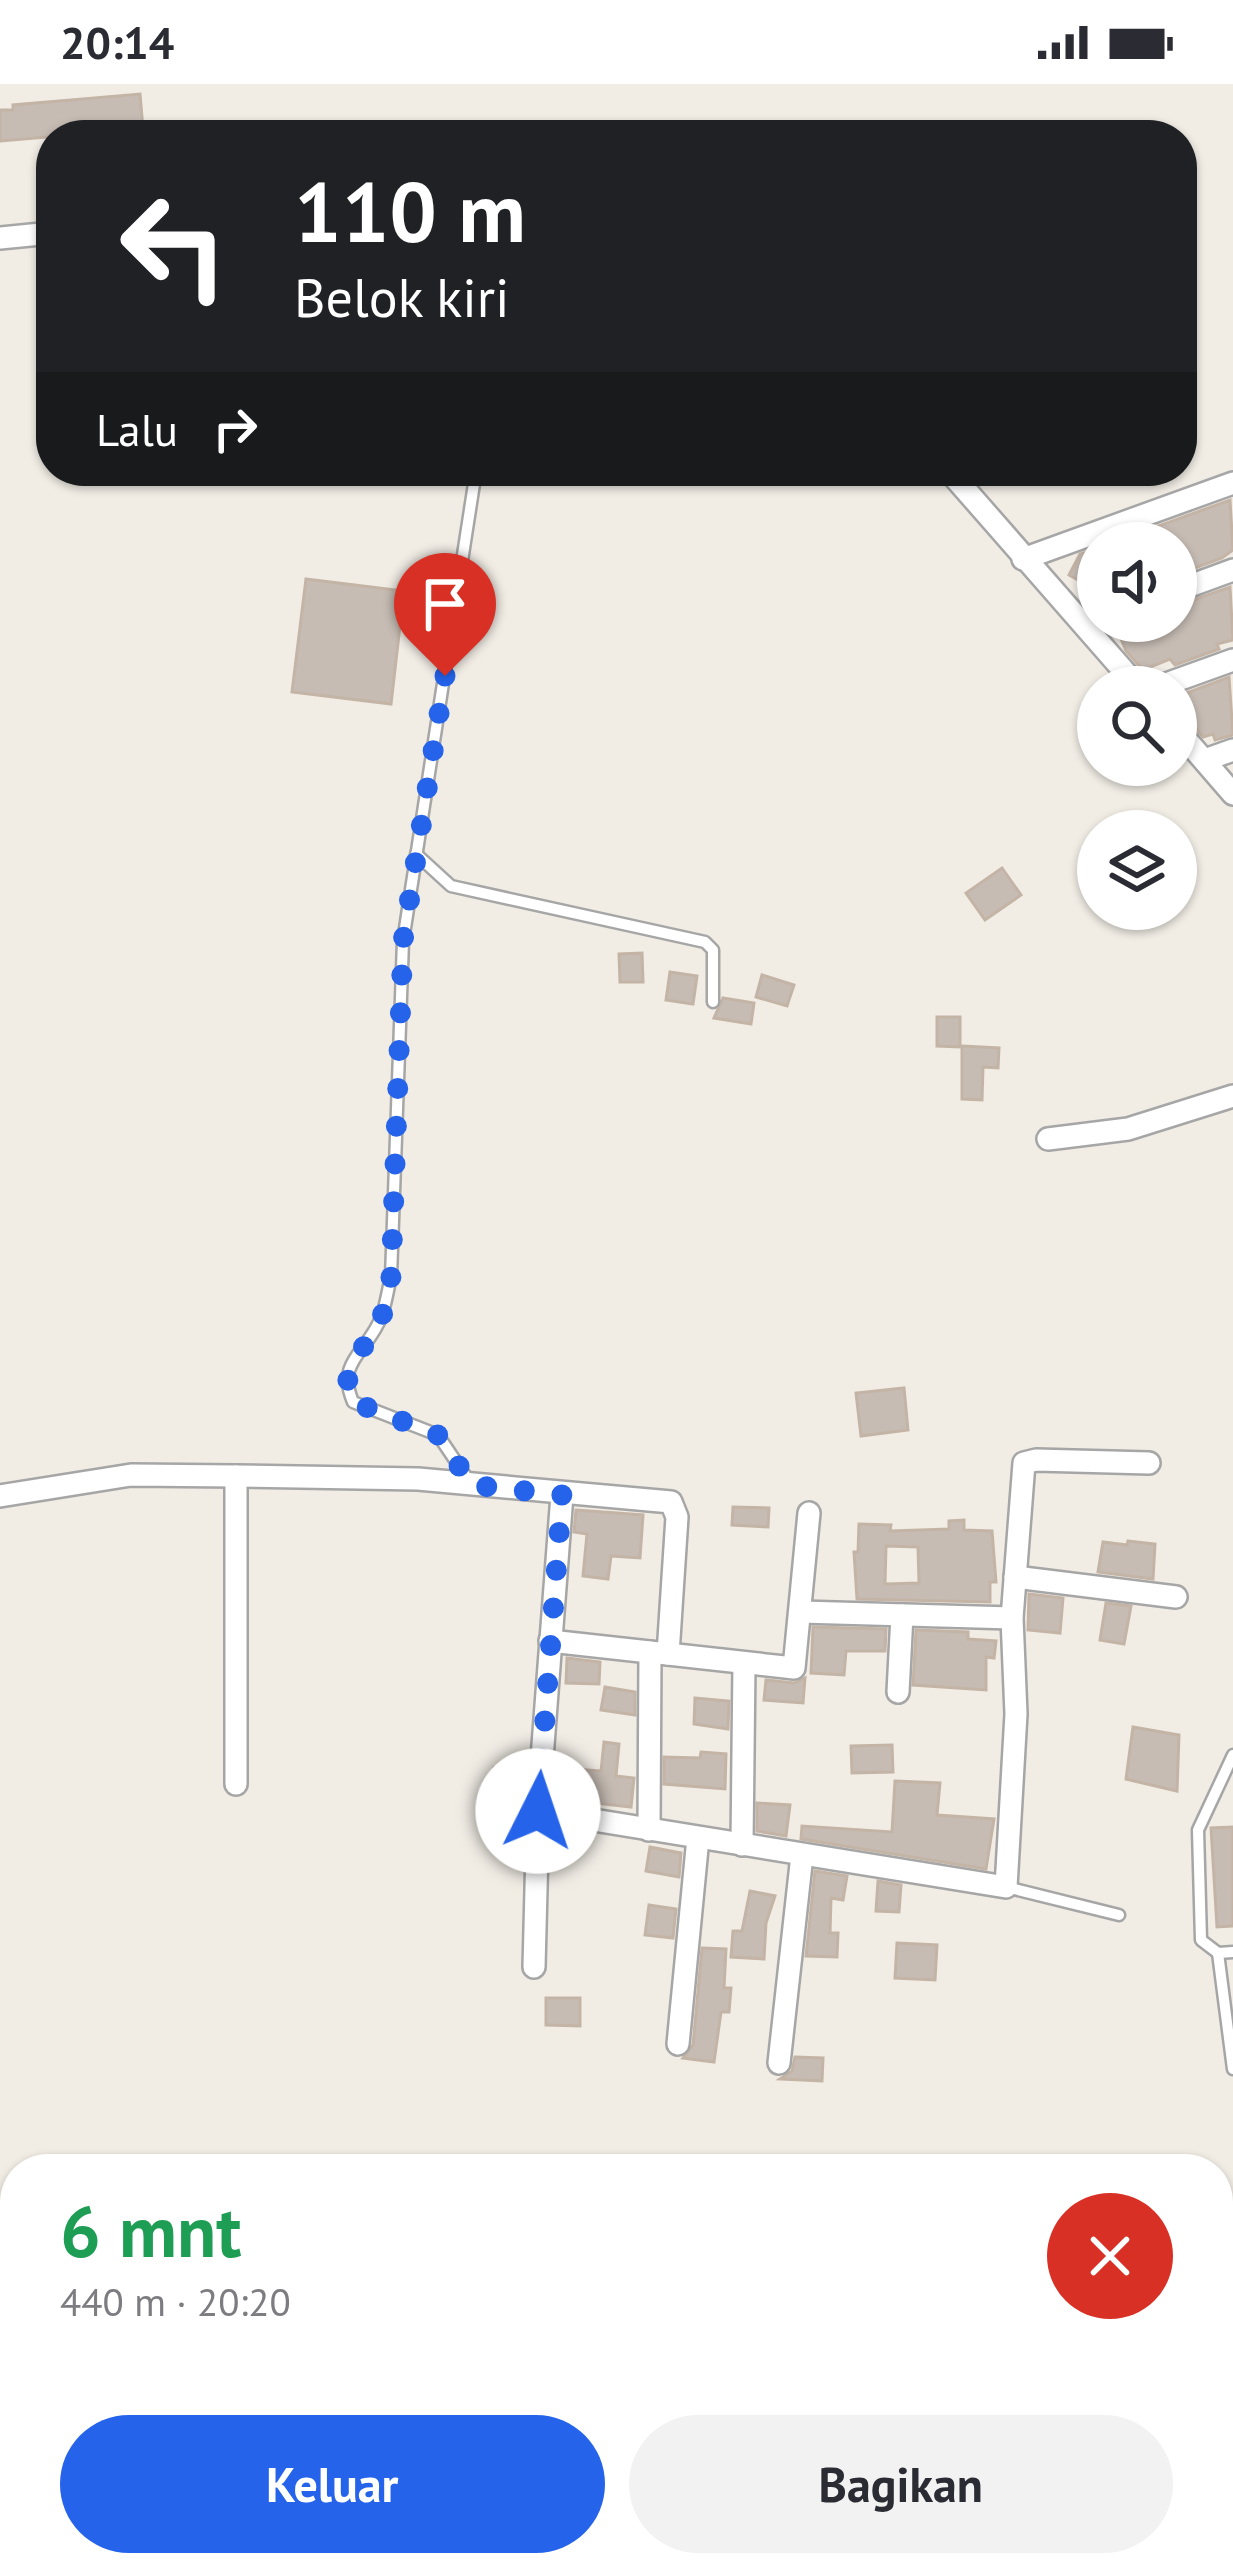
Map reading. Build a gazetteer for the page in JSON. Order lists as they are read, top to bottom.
{
  "page": {
    "status": "20:14",
    "turn": ["110 m", "Belok kiri"],
    "then": "Lalu",
    "heading": ["6 mnt", "440 m · 20:20"],
    "buttons": ["Keluar", "Bagikan"]
  }
}
